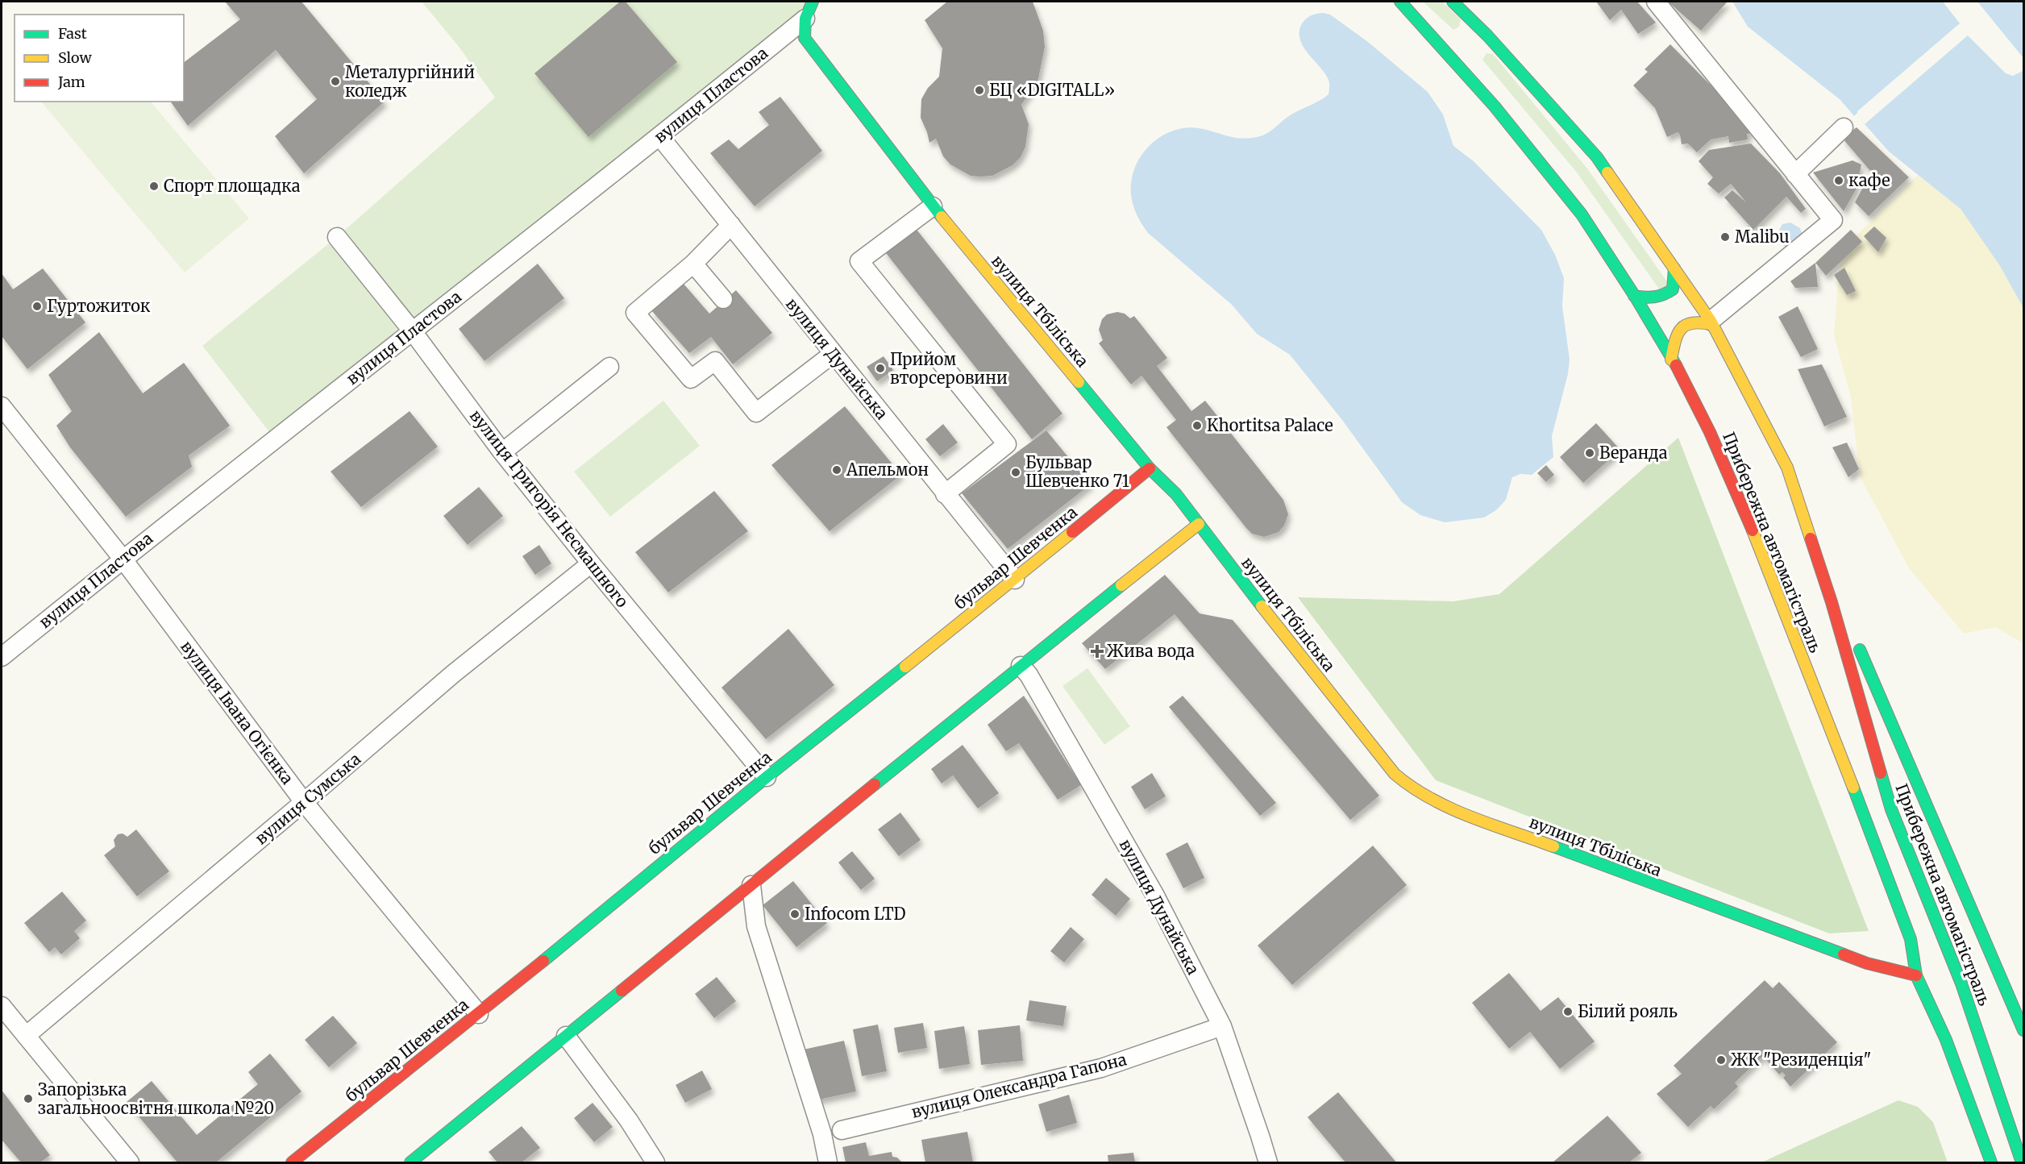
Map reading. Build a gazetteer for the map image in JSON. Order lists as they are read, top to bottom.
{
  "streets": {
    "street": [
      "вулиця Пластова",
      "вулиця Тбіліська",
      "вулиця Дунайська",
      "вулиця Григорія Несмашного",
      "Прибережна автомагістраль",
      "бульвар Шевченка",
      "вулиця Івана Огієнка",
      "вулиця Сумська",
      "вулиця Олександра Гапона"
    ]
  },
  "crossings": [
    ["вулиця Пластова", "вулиця Тбіліська"],
    ["вулиця Пластова", "вулиця Дунайська"],
    ["вулиця Пластова", "вулиця Григорія Несмашного"],
    ["вулиця Пластова", "вулиця Івана Огієнка"],
    ["вулиця Тбіліська", "Прибережна автомагістраль"],
    ["вулиця Тбіліська", "бульвар Шевченка"],
    ["вулиця Дунайська", "бульвар Шевченка"],
    ["вулиця Дунайська", "вулиця Олександра Гапона"],
    ["вулиця Григорія Несмашного", "бульвар Шевченка"],
    ["вулиця Григорія Несмашного", "вулиця Сумська"],
    ["бульвар Шевченка", "вулиця Івана Огієнка"],
    ["вулиця Івана Огієнка", "вулиця Сумська"]
  ],
  "places": {
    "other": [
      "Металургійний коледж",
      "БЦ «DIGITALL»",
      "кафе",
      "Спорт площадка",
      "Malibu",
      "Гуртожиток",
      "Прийом вторсеровини",
      "Khortitsa Palace",
      "Веранда",
      "Апельмон",
      "Бульвар Шевченко 71",
      "Infocom LTD",
      "Білий рояль",
      "ЖК \"Резиденція\"",
      "Запорізька загальноосвітня школа №20"
    ],
    "health": ["Жива вода"]
  },
  "legend": ["Fast", "Slow", "Jam"]
}
